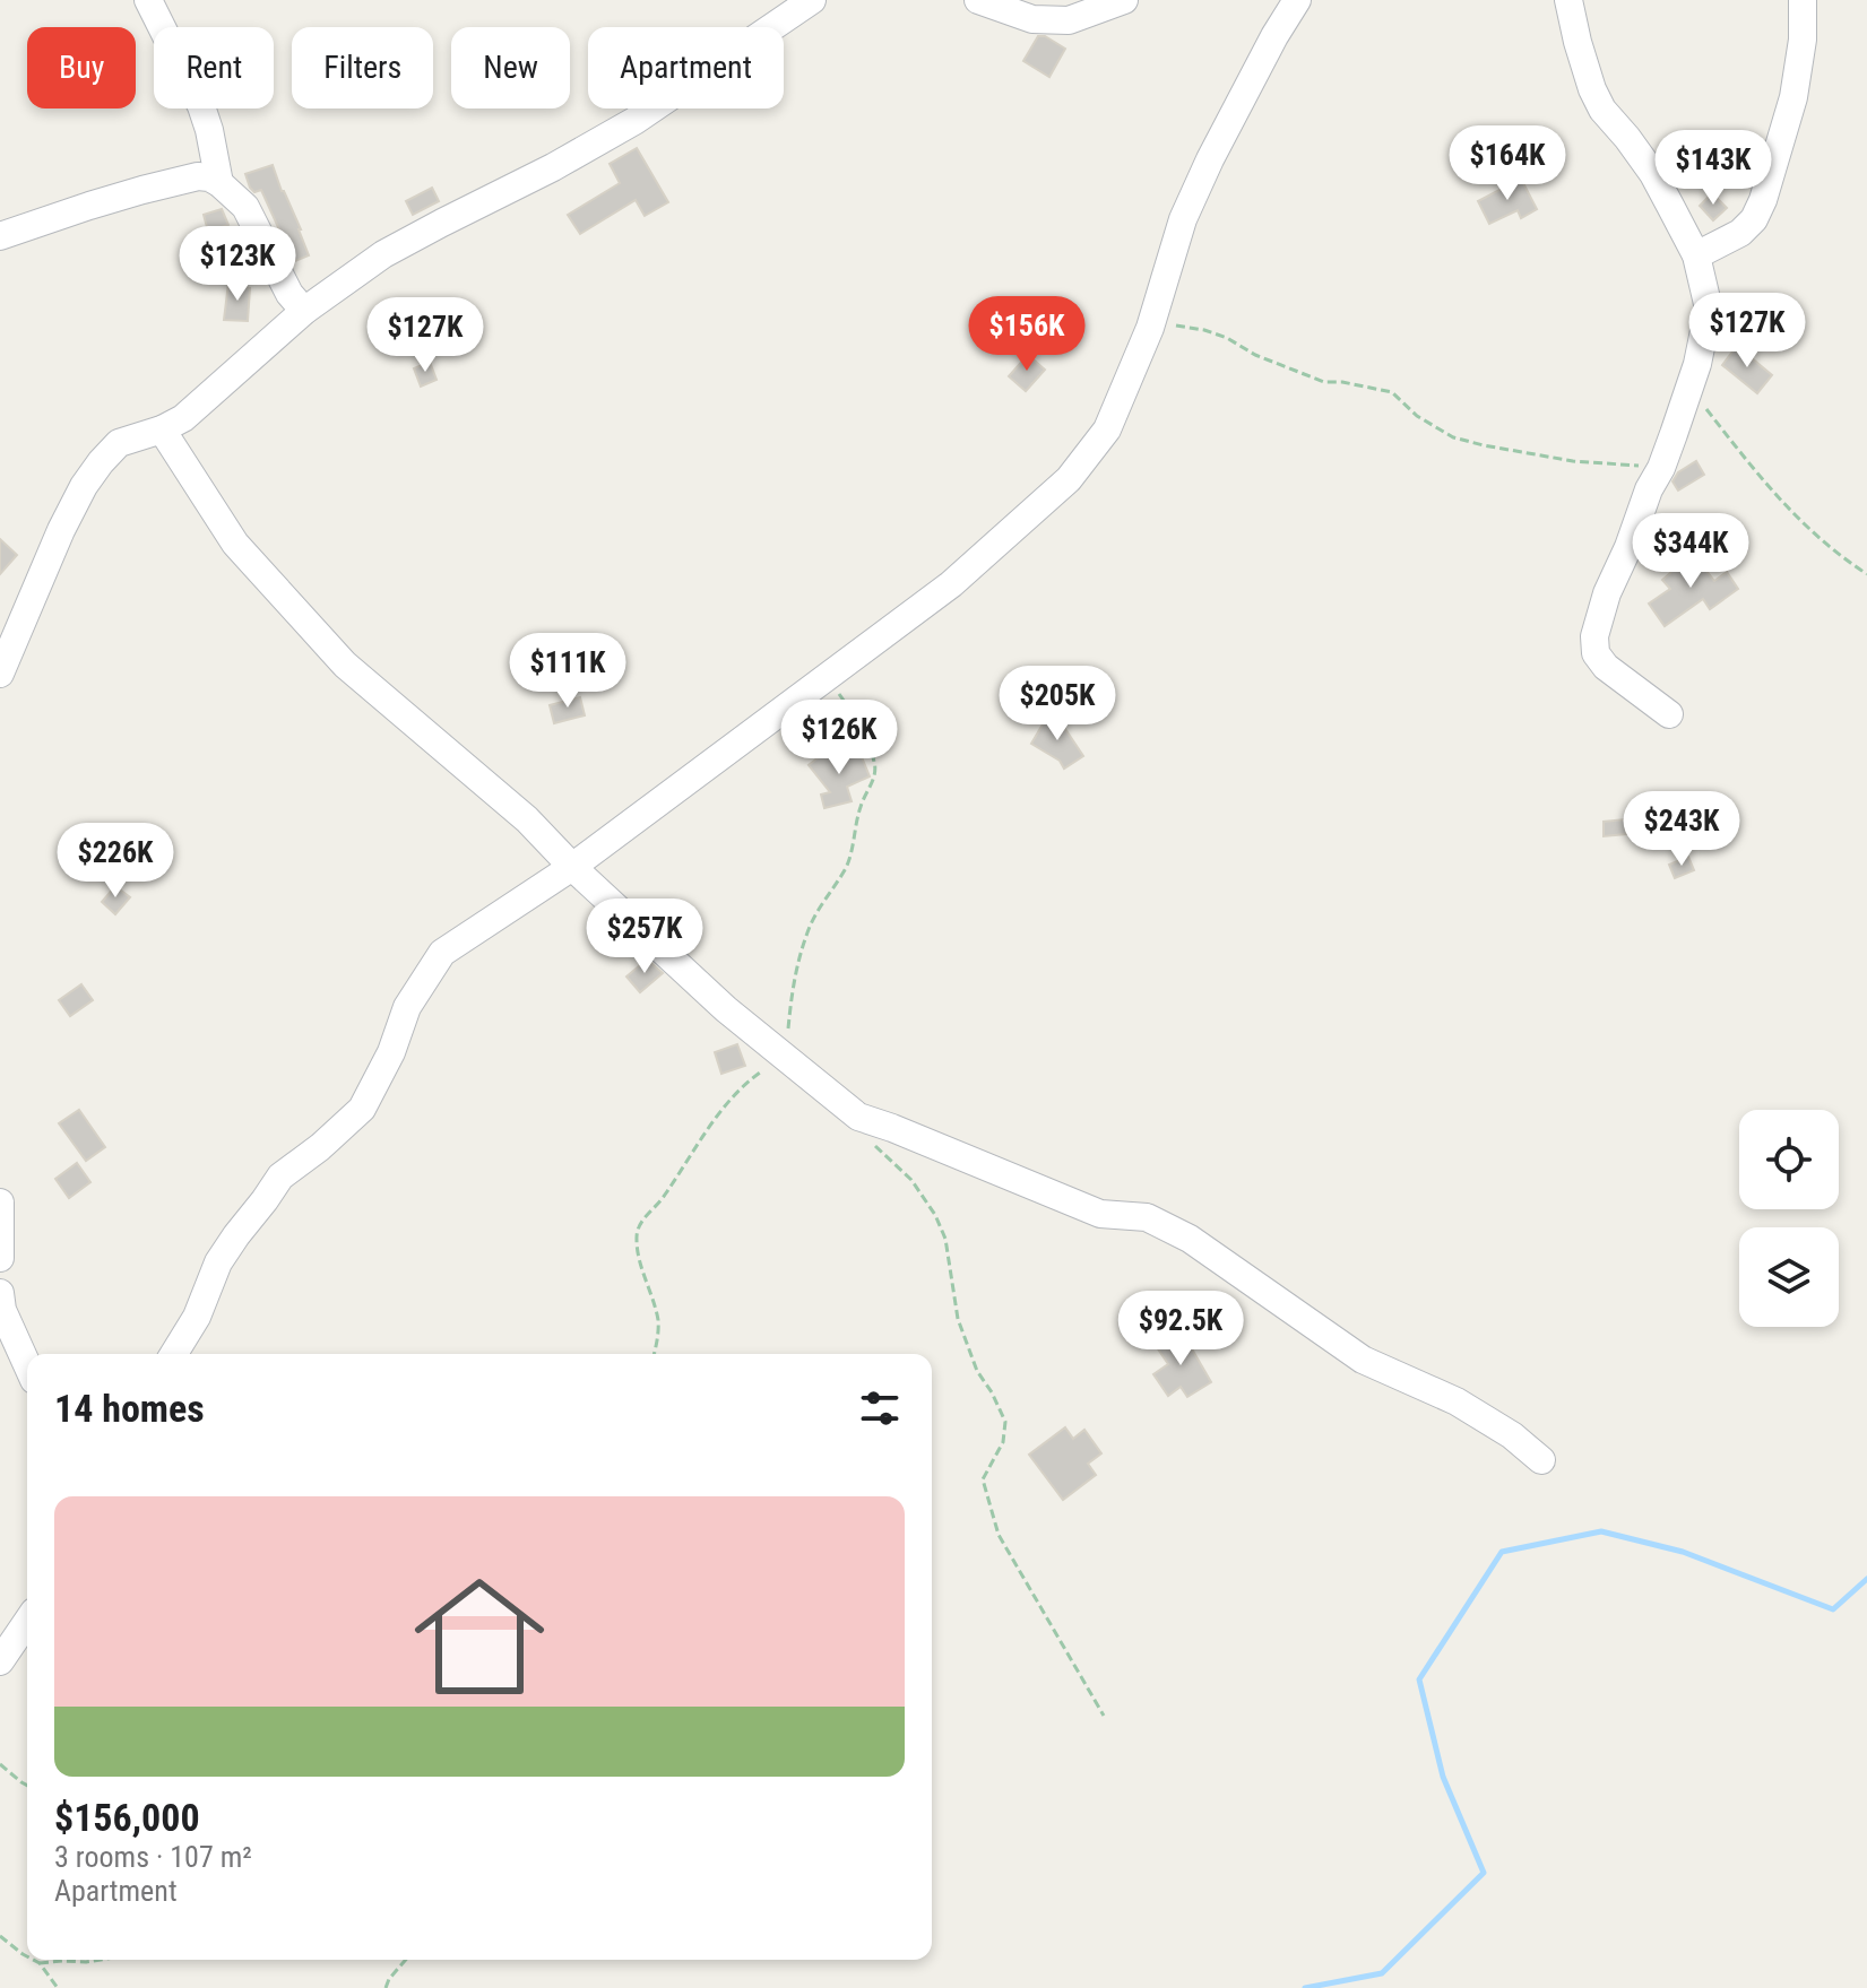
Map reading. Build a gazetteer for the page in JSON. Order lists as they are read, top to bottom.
{
  "page": {
    "chip": [
      "Buy",
      "Rent",
      "Filters",
      "New",
      "Apartment"
    ],
    "price": [
      "$164K",
      "$143K",
      "$123K",
      "$127K",
      "$156K",
      "$127K",
      "$344K",
      "$111K",
      "$205K",
      "$126K",
      "$243K",
      "$226K",
      "$257K",
      "$92.5K"
    ],
    "heading": "14 homes",
    "list": [
      {
        "name": "$156,000",
        "note": "3 rooms · 107 m² · Apartment"
      }
    ]
  }
}
